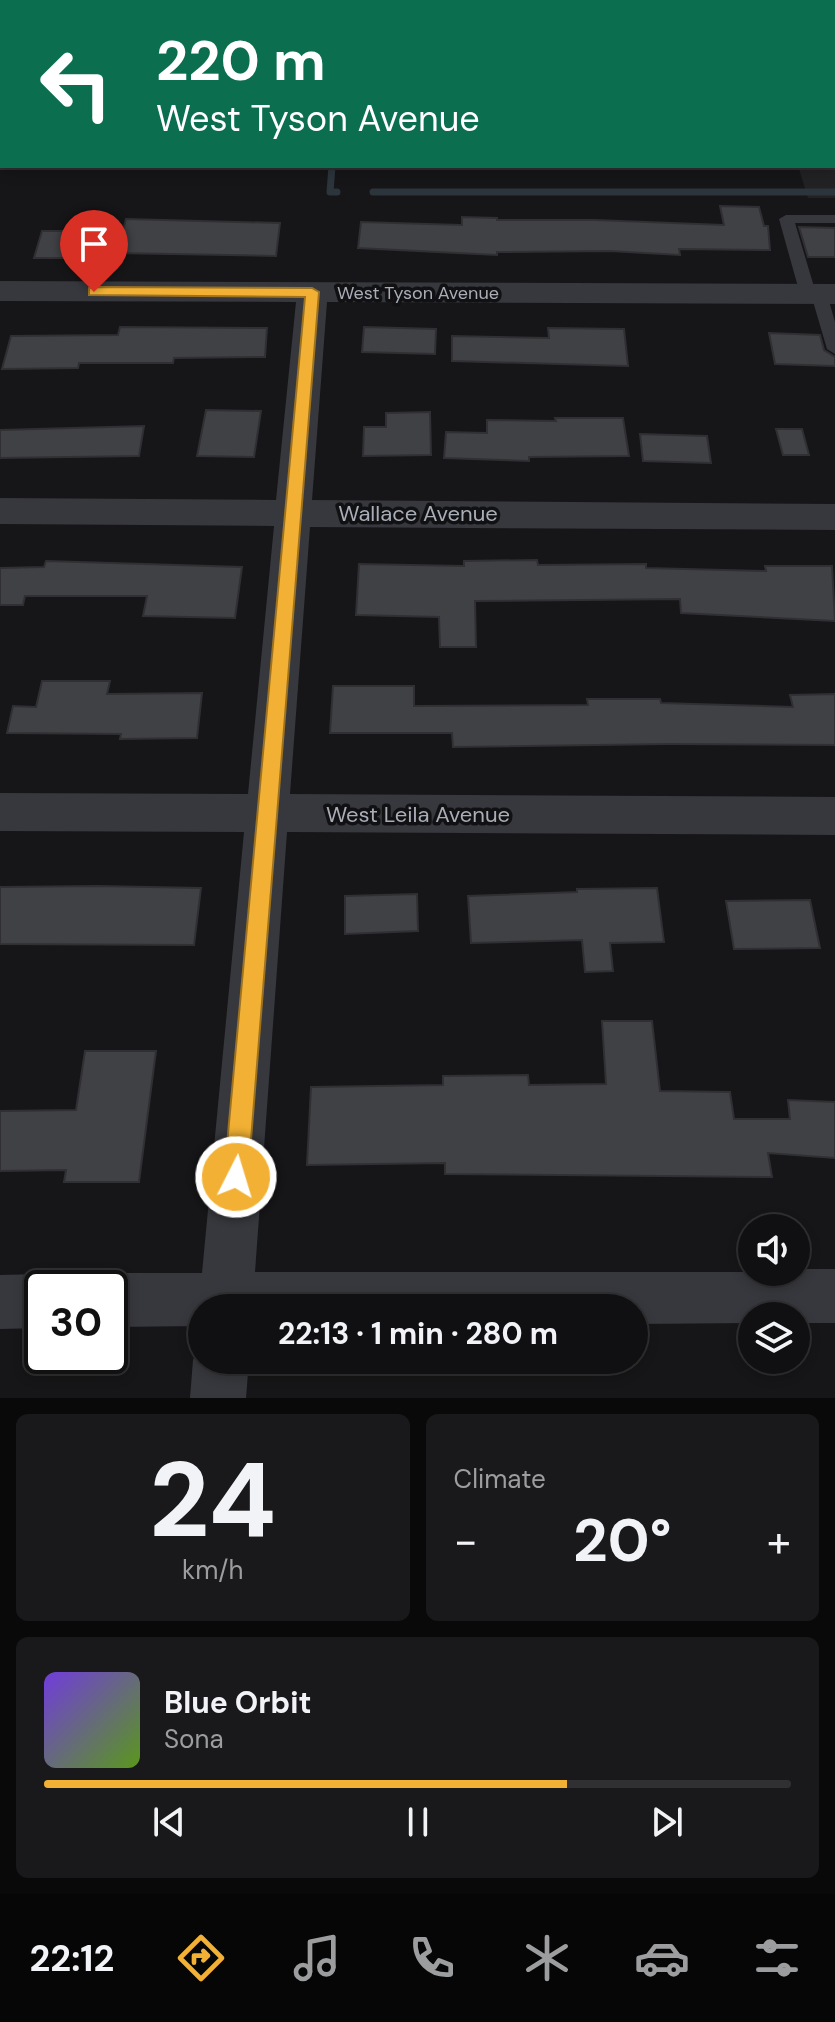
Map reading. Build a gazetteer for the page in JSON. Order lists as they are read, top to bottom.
{
  "streets": {
    "street": ["West Tyson Avenue", "Wallace Avenue", "West Leila Avenue"]
  },
  "page": {
    "turn": ["220 m", "West Tyson Avenue"],
    "limit": "30",
    "trip": "22:13 · 1 min · 280 m",
    "tile": [
      ["24", "km/h"],
      "Climate"
    ],
    "heat": ["−", "20°", "+"],
    "song": ["Blue Orbit", "Sona"],
    "tabs": "22:12"
  }
}
